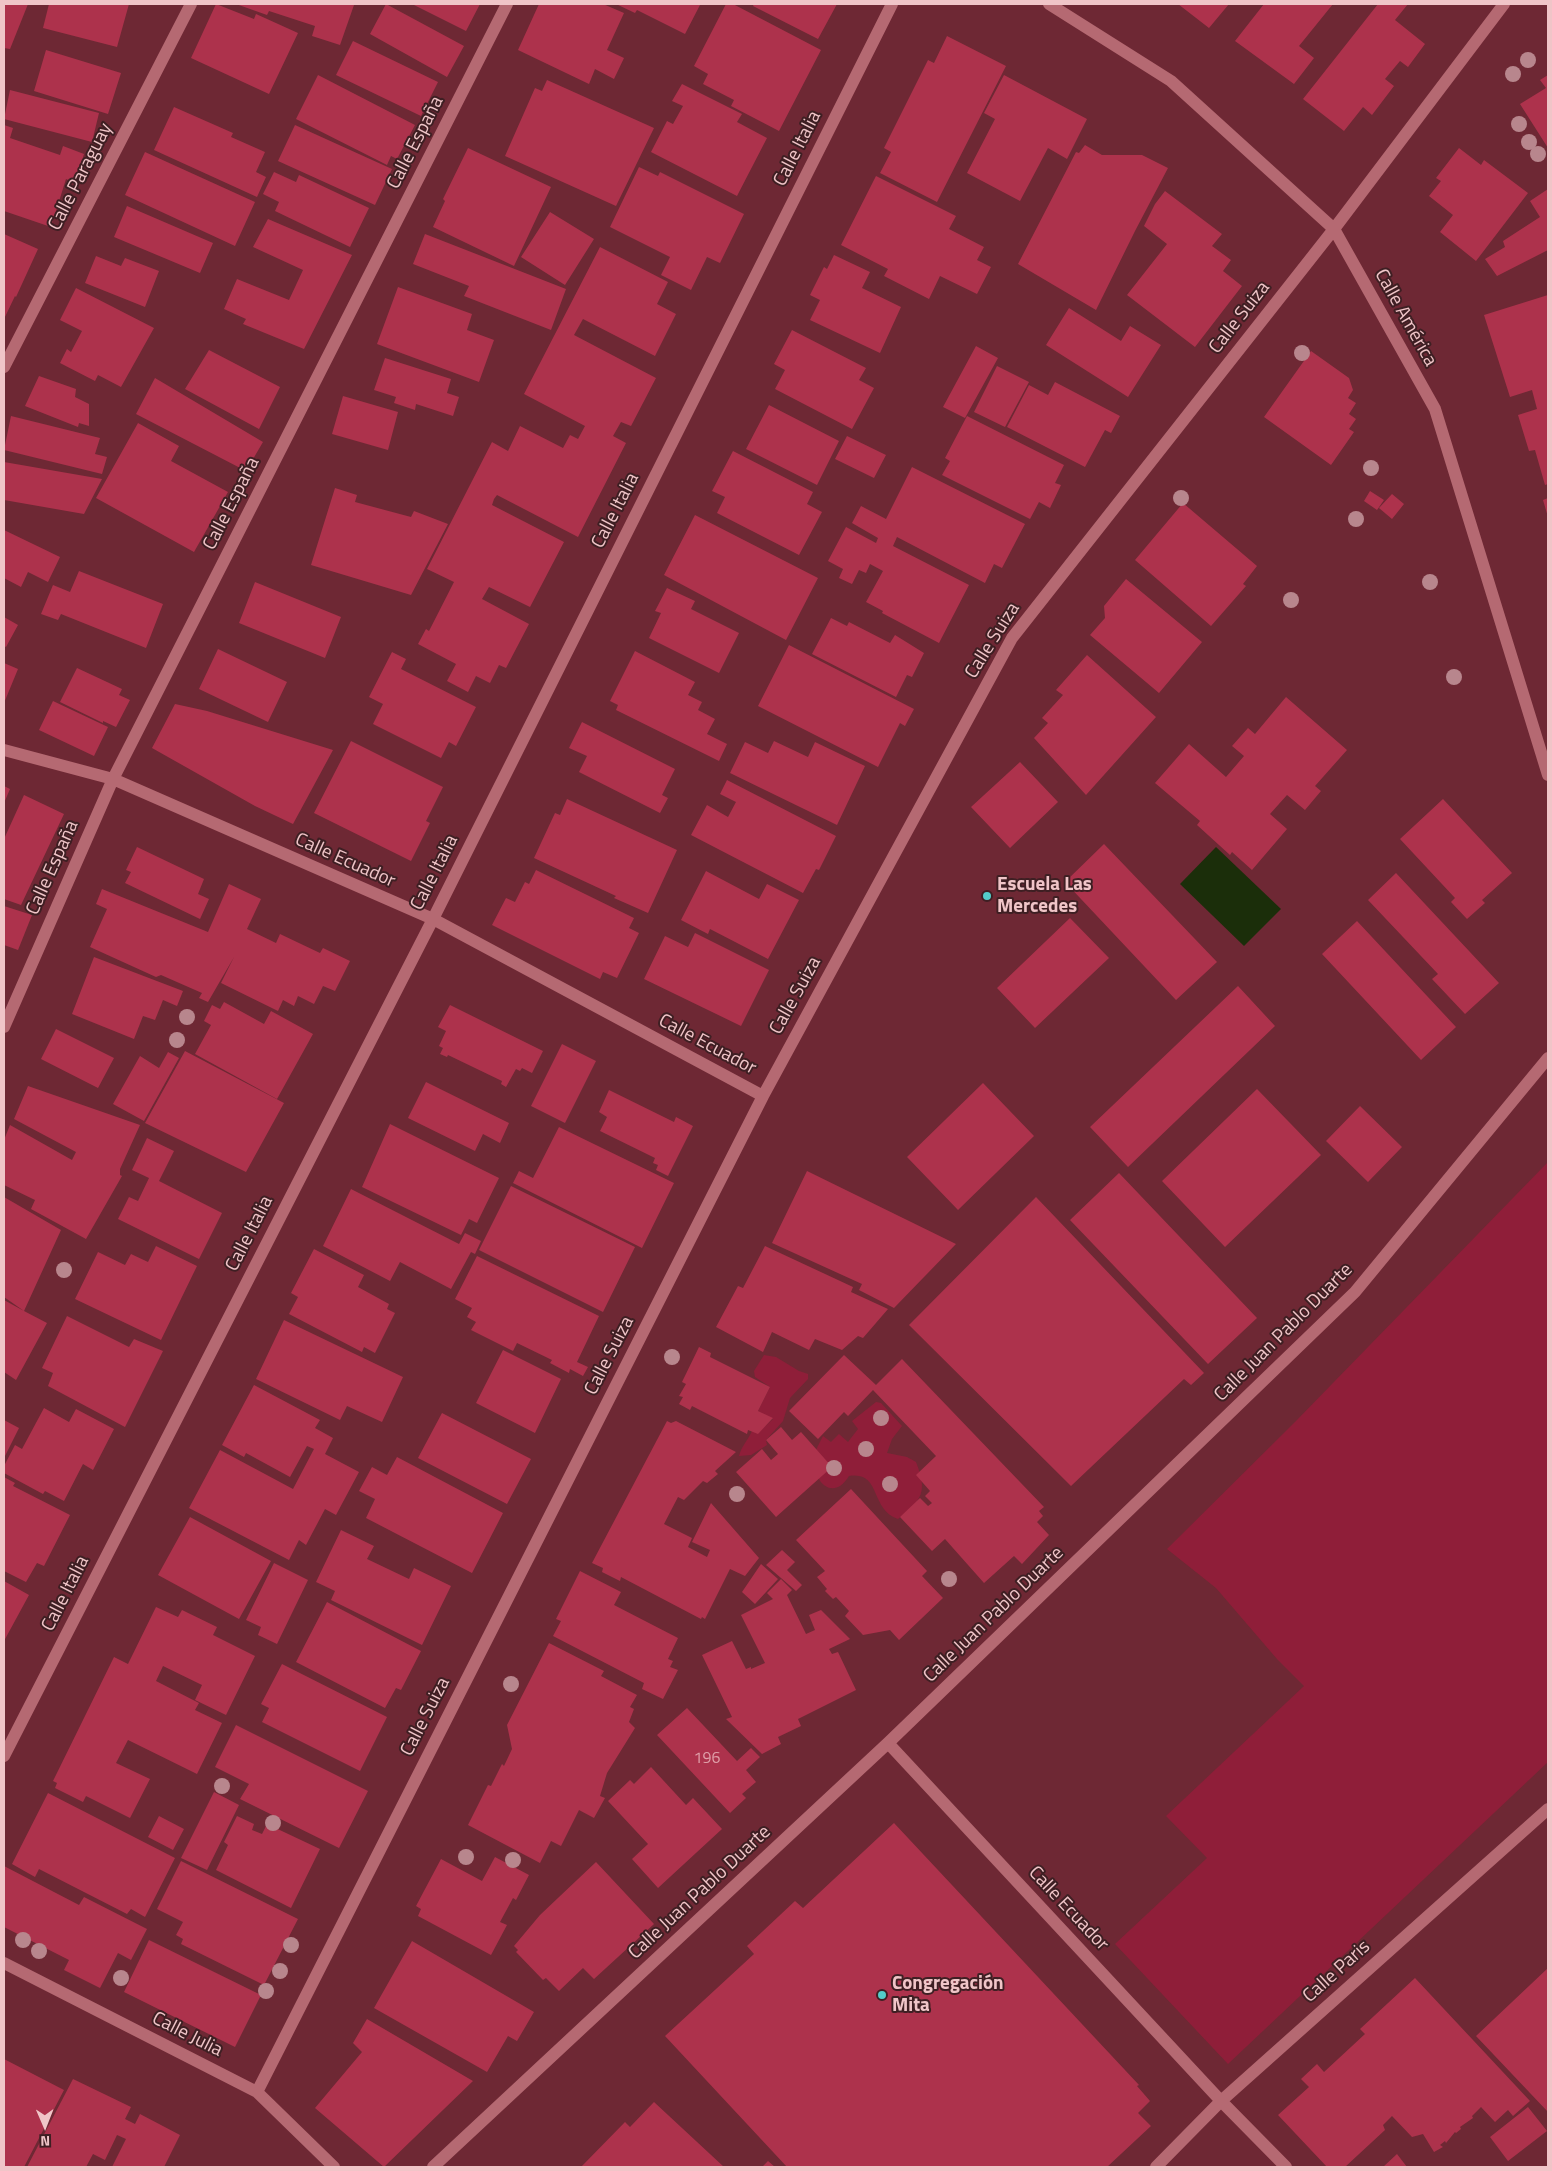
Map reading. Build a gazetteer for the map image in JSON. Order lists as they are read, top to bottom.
{
  "streets": {
    "street": [
      "Calle España",
      "Calle Italia",
      "Calle Paraguay",
      "Calle Suiza",
      "Calle América",
      "Calle Ecuador",
      "Calle Juan Pablo Duarte",
      "Calle Paris",
      "Calle Julia"
    ]
  },
  "crossings": [
    ["Calle España", "Calle Ecuador"],
    ["Calle Italia", "Calle Ecuador"],
    ["Calle Suiza", "Calle América"],
    ["Calle Suiza", "Calle Ecuador"],
    ["Calle Suiza", "Calle Julia"],
    ["Calle Ecuador", "Calle Juan Pablo Duarte"],
    ["Calle Ecuador", "Calle Paris"]
  ],
  "places": ["Escuela Las Mercedes", "Congregación Mita"],
  "house_numbers": ["196"],
  "north": "bottom"
}
